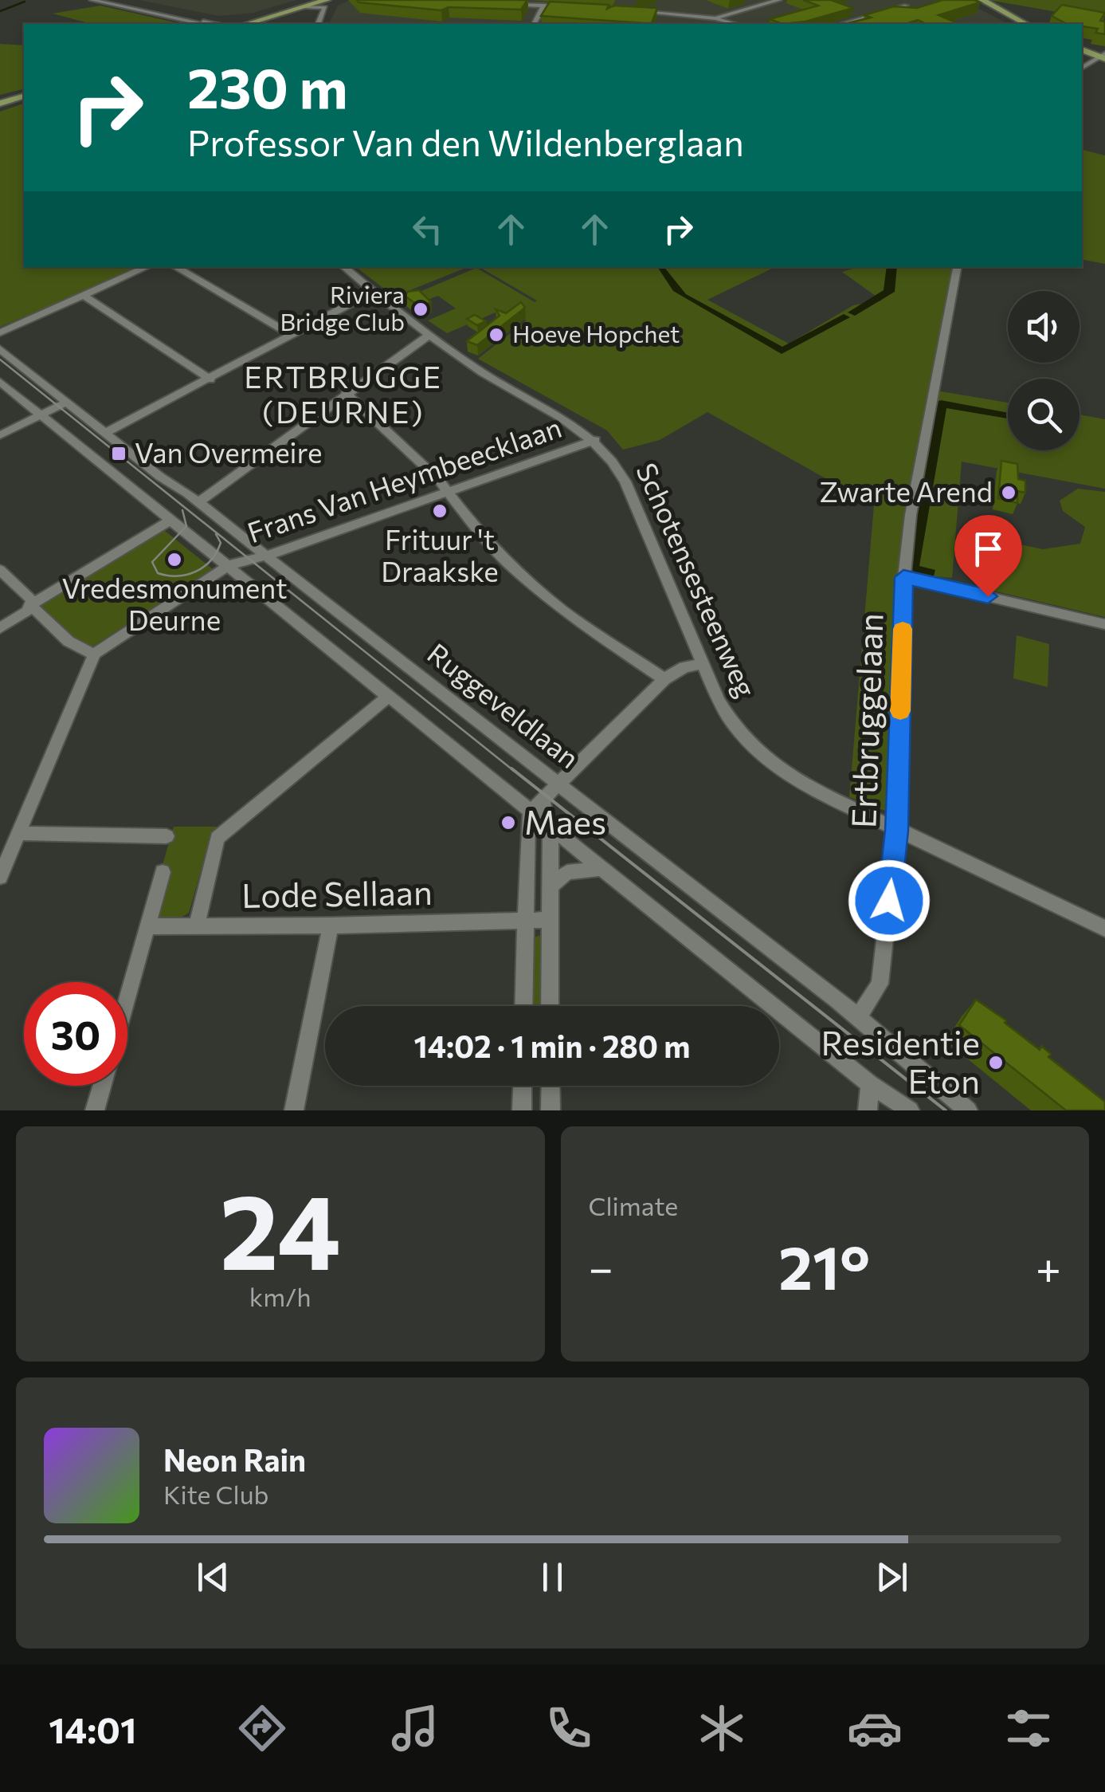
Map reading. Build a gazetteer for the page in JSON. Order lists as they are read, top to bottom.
{
  "streets": {
    "street": [
      "Frans Van Heymbeecklaan",
      "Schotensesteenweg",
      "Ruggeveldlaan",
      "Ertbruggelaan",
      "Lode Sellaan"
    ]
  },
  "crossings": [
    ["Frans Van Heymbeecklaan", "Schotensesteenweg"],
    ["Frans Van Heymbeecklaan", "Ruggeveldlaan"],
    ["Schotensesteenweg", "Ertbruggelaan"],
    ["Ruggeveldlaan", "Ertbruggelaan"]
  ],
  "districts": ["ERTBRUGGE (DEURNE)"],
  "places": {
    "other": [
      "Riviera Bridge Club",
      "Hoeve Hopchet",
      "Zwarte Arend",
      "Frituur 't Draakske",
      "Vredesmonument Deurne",
      "Maes",
      "Residentie Eton"
    ],
    "transit": ["Van Overmeire"]
  },
  "page": {
    "turn": ["230 m", "Professor Van den Wildenberglaan"],
    "limit": "30",
    "trip": "14:02 · 1 min · 280 m",
    "tile": [
      ["24", "km/h"],
      "Climate"
    ],
    "heat": ["−", "21°", "+"],
    "song": ["Neon Rain", "Kite Club"],
    "tabs": "14:01"
  }
}
